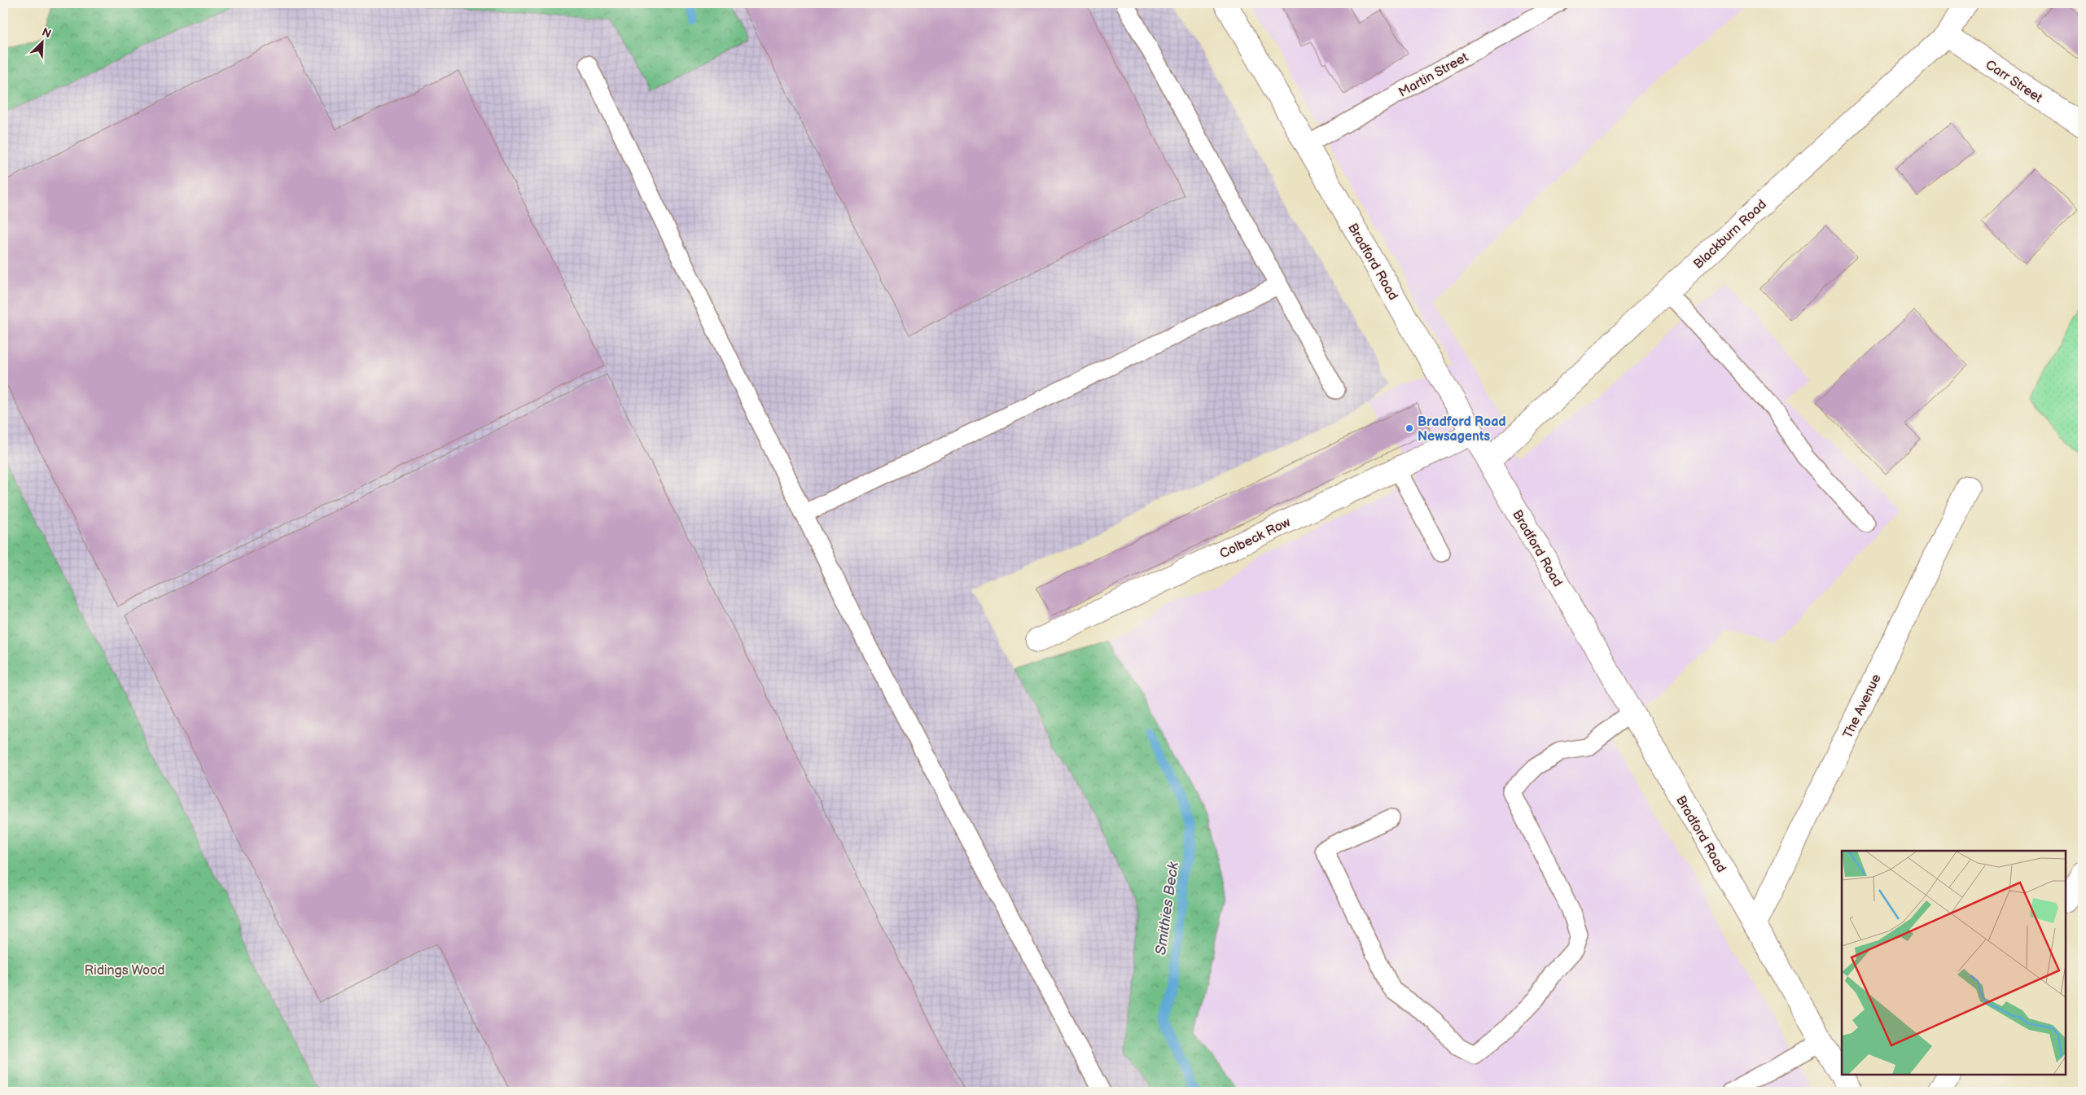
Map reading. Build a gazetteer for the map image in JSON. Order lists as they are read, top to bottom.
{
  "streets": {
    "street": [
      "Carr Street",
      "Blackburn Road",
      "Bradford Road",
      "Colbeck Row",
      "The Avenue"
    ],
    "lane": ["Martin Street"]
  },
  "crossings": [
    ["Martin Street", "Bradford Road"],
    ["Carr Street", "Blackburn Road"],
    ["Blackburn Road", "Bradford Road"],
    ["Bradford Road", "Colbeck Row"],
    ["Bradford Road", "The Avenue"]
  ],
  "water": ["Smithies Beck"],
  "parks": ["Ridings Wood"],
  "places": ["Bradford Road Newsagents"],
  "north": "top right"
}
